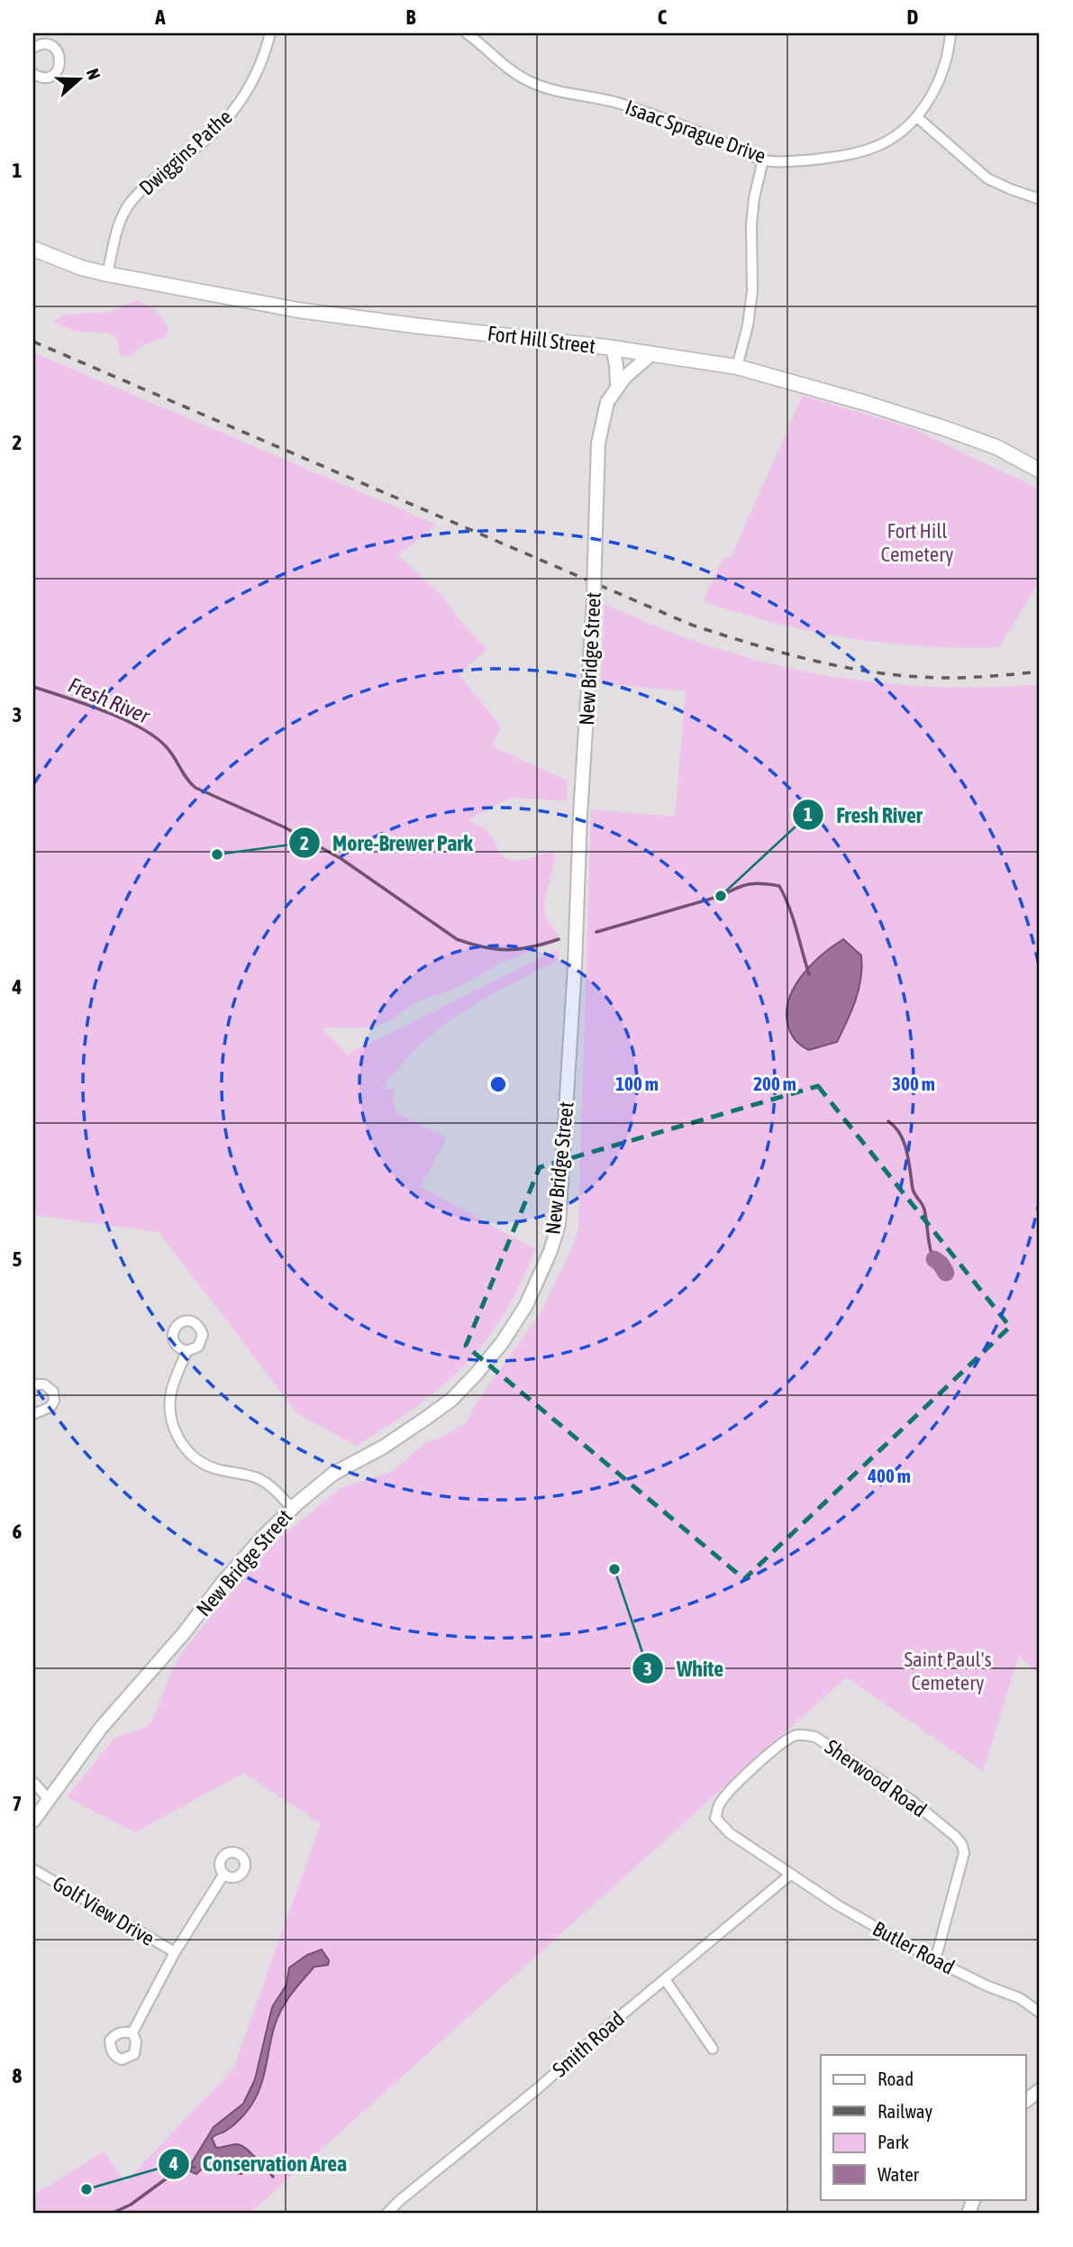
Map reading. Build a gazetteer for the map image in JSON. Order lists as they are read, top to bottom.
{
  "streets": {
    "main road": ["Fort Hill Street"],
    "street": [
      "Isaac Sprague Drive",
      "Dwiggins Pathe",
      "New Bridge Street",
      "Sherwood Road",
      "Golf View Drive",
      "Butler Road",
      "Smith Road"
    ]
  },
  "crossings": [
    ["Dwiggins Pathe", "Fort Hill Street"],
    ["Fort Hill Street", "New Bridge Street"],
    ["Sherwood Road", "Butler Road"],
    ["Sherwood Road", "Smith Road"],
    ["Butler Road", "Smith Road"]
  ],
  "water": ["Fresh River"],
  "parks": ["Fort Hill Cemetery", "Saint Paul's Cemetery"],
  "places": [
    "More-Brewer Park",
    "Fresh River",
    "White",
    "Conservation Area"
  ],
  "legend": [
    "Road",
    "Railway",
    "Park",
    "Water"
  ],
  "north": "right",
  "grid": {
    "columns": [
      "A",
      "B",
      "C",
      "D"
    ],
    "rows": [
      "1",
      "2",
      "3",
      "4",
      "5",
      "6",
      "7",
      "8"
    ]
  },
  "rings": [
    "100 m",
    "200 m",
    "300 m",
    "400 m"
  ]
}
